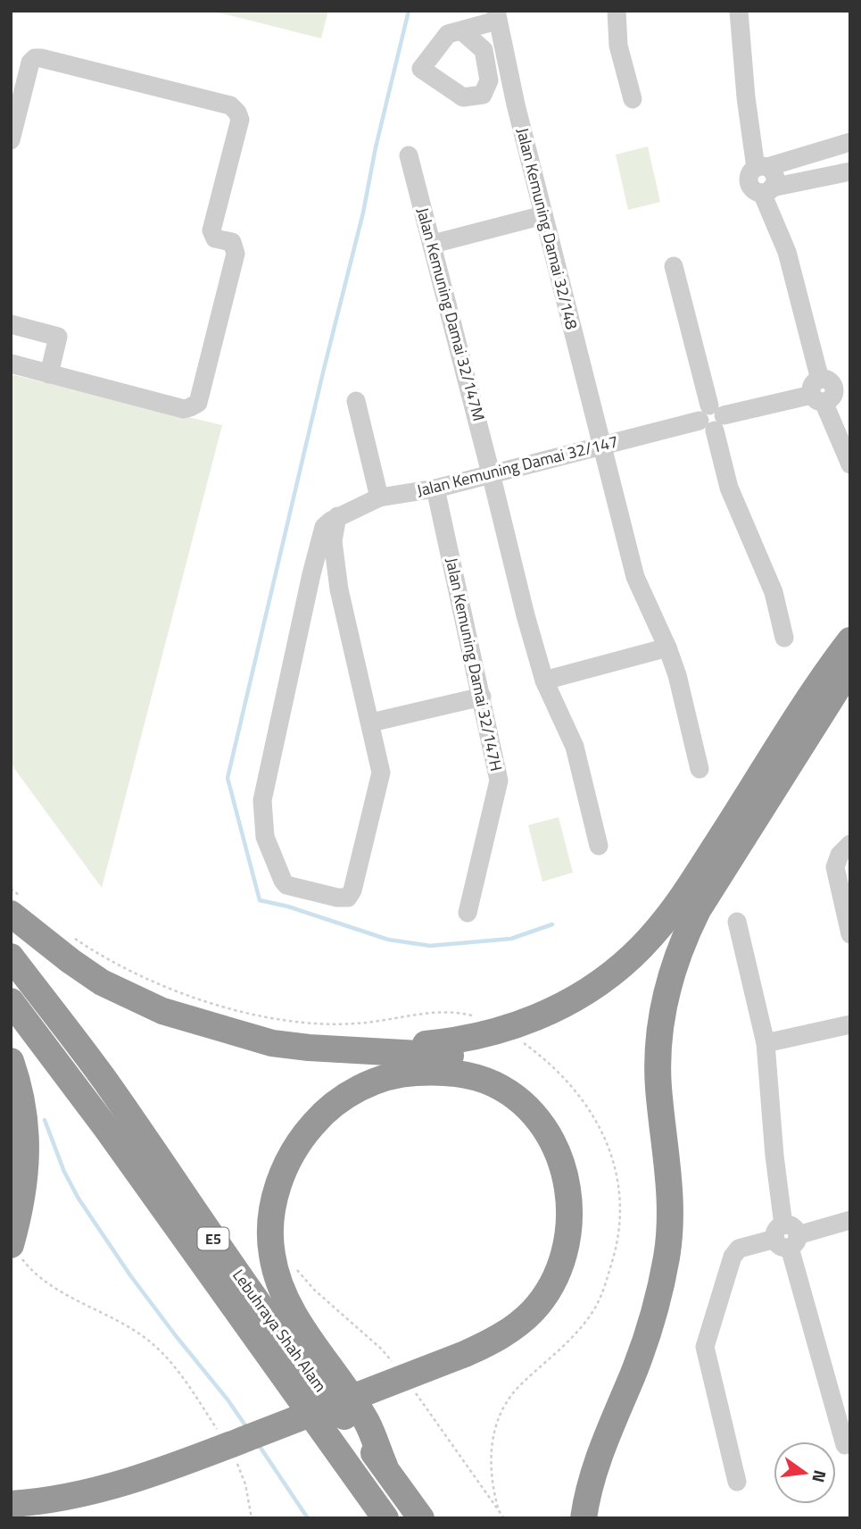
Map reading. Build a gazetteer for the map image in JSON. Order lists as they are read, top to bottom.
{
  "streets": {
    "highway": ["E5", "Lebuhraya Shah Alam"],
    "street": [
      "Jalan Kemuning Damai 32/148",
      "Jalan Kemuning Damai 32/147M",
      "Jalan Kemuning Damai 32/147",
      "Jalan Kemuning Damai 32/147H"
    ]
  },
  "crossings": [
    ["Jalan Kemuning Damai 32/148", "Jalan Kemuning Damai 32/147"],
    ["Jalan Kemuning Damai 32/147M", "Jalan Kemuning Damai 32/147"],
    ["Jalan Kemuning Damai 32/147", "Jalan Kemuning Damai 32/147H"]
  ],
  "north": "right"
}
